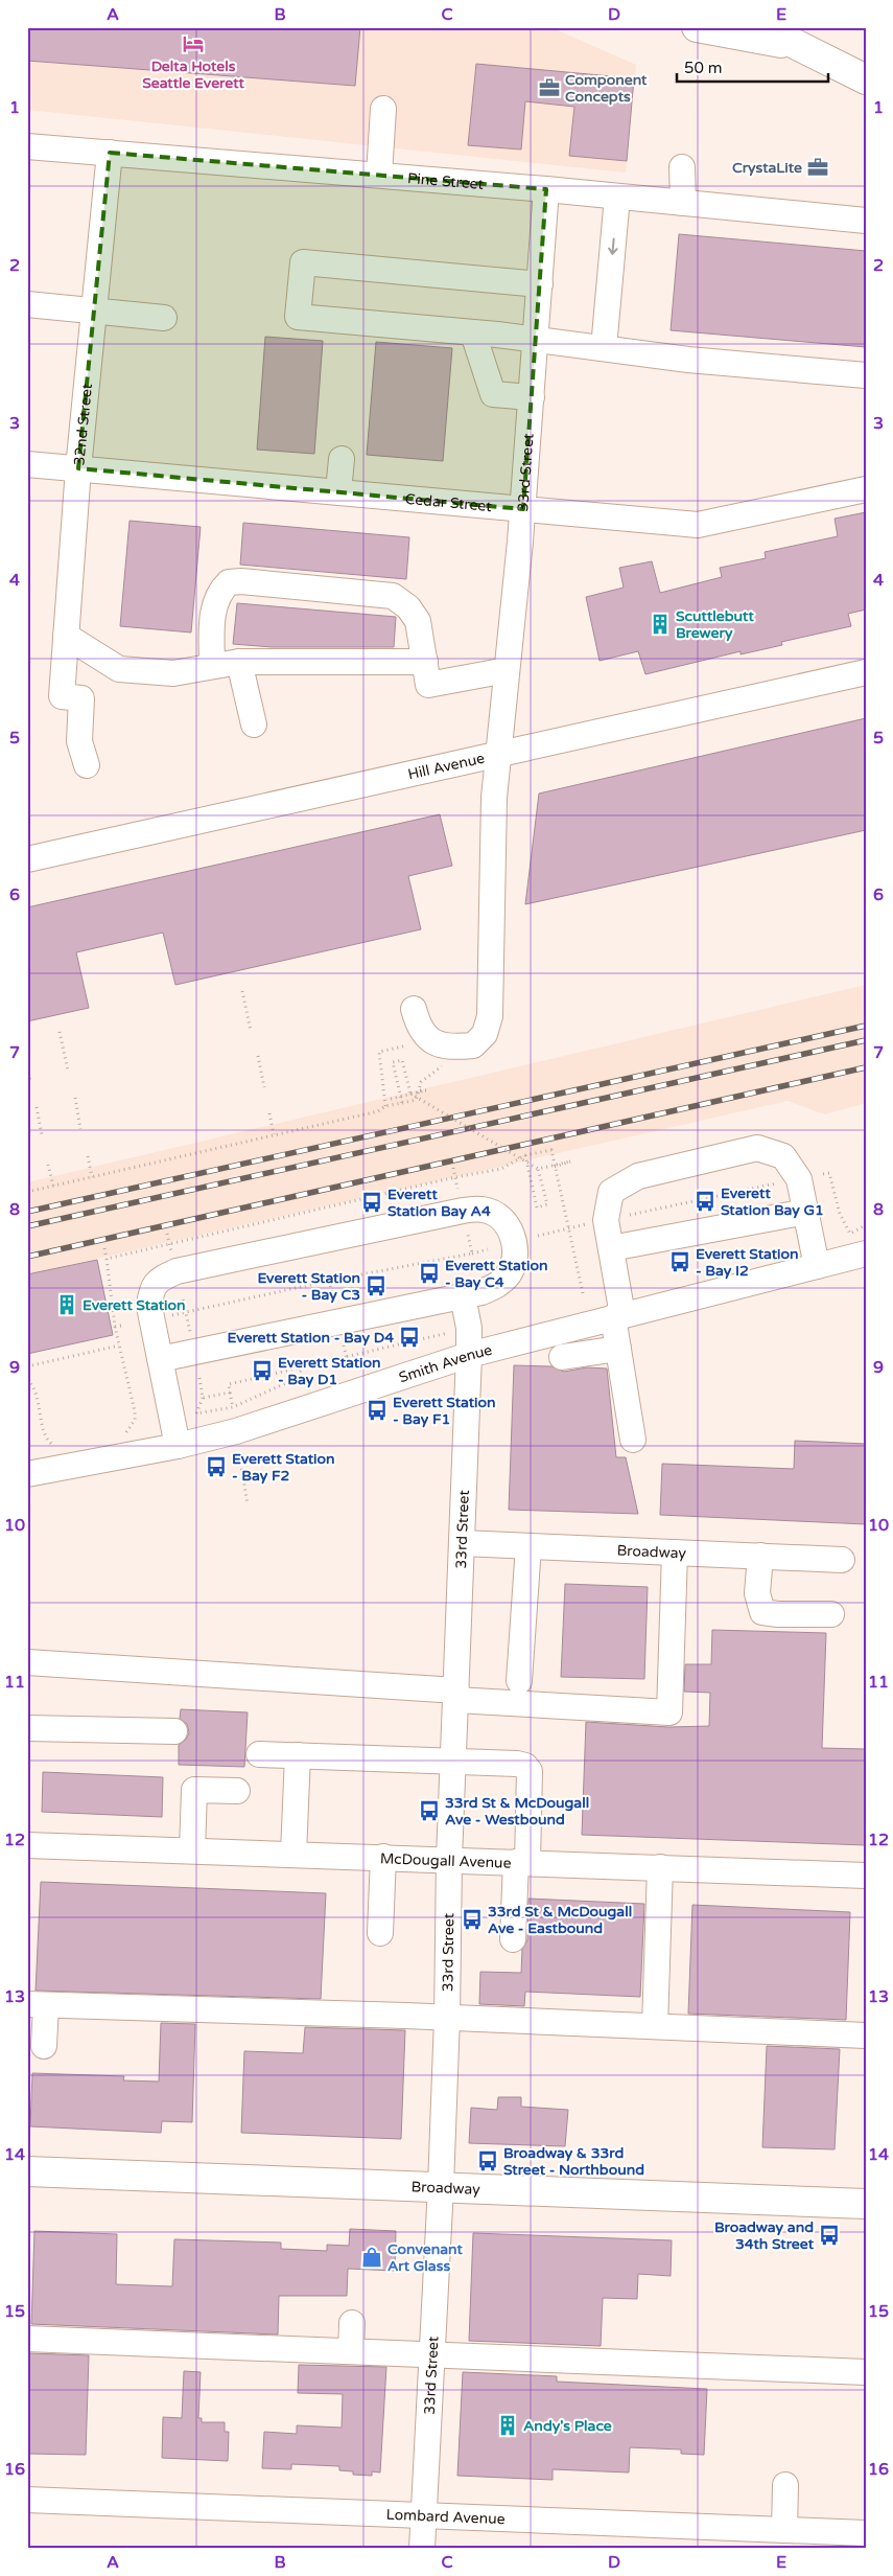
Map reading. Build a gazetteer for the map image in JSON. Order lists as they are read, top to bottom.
{
  "streets": {
    "main road": ["Broadway"],
    "street": [
      "Pine Street",
      "32nd Street",
      "33rd Street",
      "Cedar Street",
      "Hill Avenue",
      "Smith Avenue",
      "McDougall Avenue",
      "Lombard Avenue"
    ]
  },
  "crossings": [
    ["Pine Street", "32nd Street"],
    ["Pine Street", "33rd Street"],
    ["32nd Street", "Cedar Street"],
    ["33rd Street", "Cedar Street"],
    ["33rd Street", "Hill Avenue"],
    ["33rd Street", "Smith Avenue"],
    ["33rd Street", "Broadway"],
    ["33rd Street", "McDougall Avenue"],
    ["33rd Street", "Lombard Avenue"]
  ],
  "places": {
    "hotel": ["Delta Hotels Seattle Everett"],
    "office": ["Component Concepts", "CrystaLite"],
    "building": ["Scuttlebutt Brewery", "Everett Station", "Andy's Place"],
    "bus stop": [
      "Everett Station Bay G1",
      "Everett Station Bay A4",
      "Everett Station - Bay I2",
      "Everett Station - Bay C4",
      "Everett Station - Bay C3",
      "Everett Station - Bay D4",
      "Everett Station - Bay D1",
      "Everett Station - Bay F1",
      "Everett Station - Bay F2",
      "33rd St & McDougall Ave - Westbound",
      "33rd St & McDougall Ave - Eastbound",
      "Broadway & 33rd Street - Northbound",
      "Broadway and 34th Street"
    ],
    "shop": ["Convenant Art Glass"]
  },
  "scale_bar": "50 m",
  "grid": {
    "columns": [
      "A",
      "B",
      "C",
      "D",
      "E"
    ],
    "rows": [
      "1",
      "2",
      "3",
      "4",
      "5",
      "6",
      "7",
      "8",
      "9",
      "10",
      "11",
      "12",
      "13",
      "14",
      "15",
      "16"
    ]
  }
}
